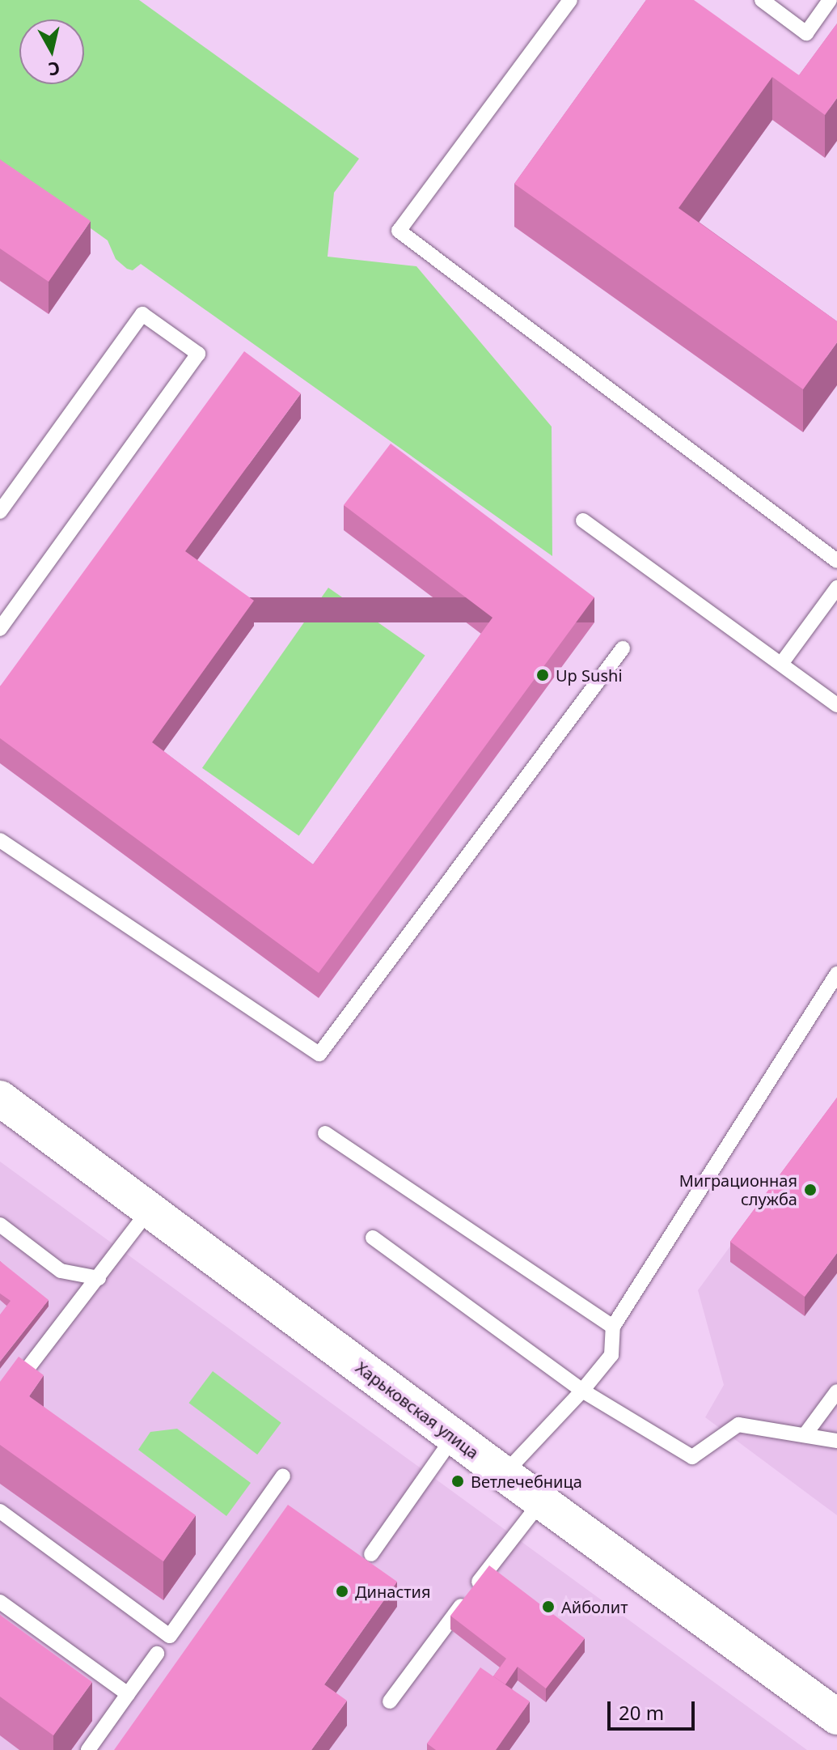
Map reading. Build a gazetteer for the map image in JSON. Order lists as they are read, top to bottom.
{
  "streets": {
    "street": ["Харьковская улица"]
  },
  "places": [
    "Up Sushi",
    "Миграционная служба",
    "Ветлечебница",
    "Династия",
    "Айболит"
  ],
  "scale_bar": "20 m",
  "north": "bottom"
}
